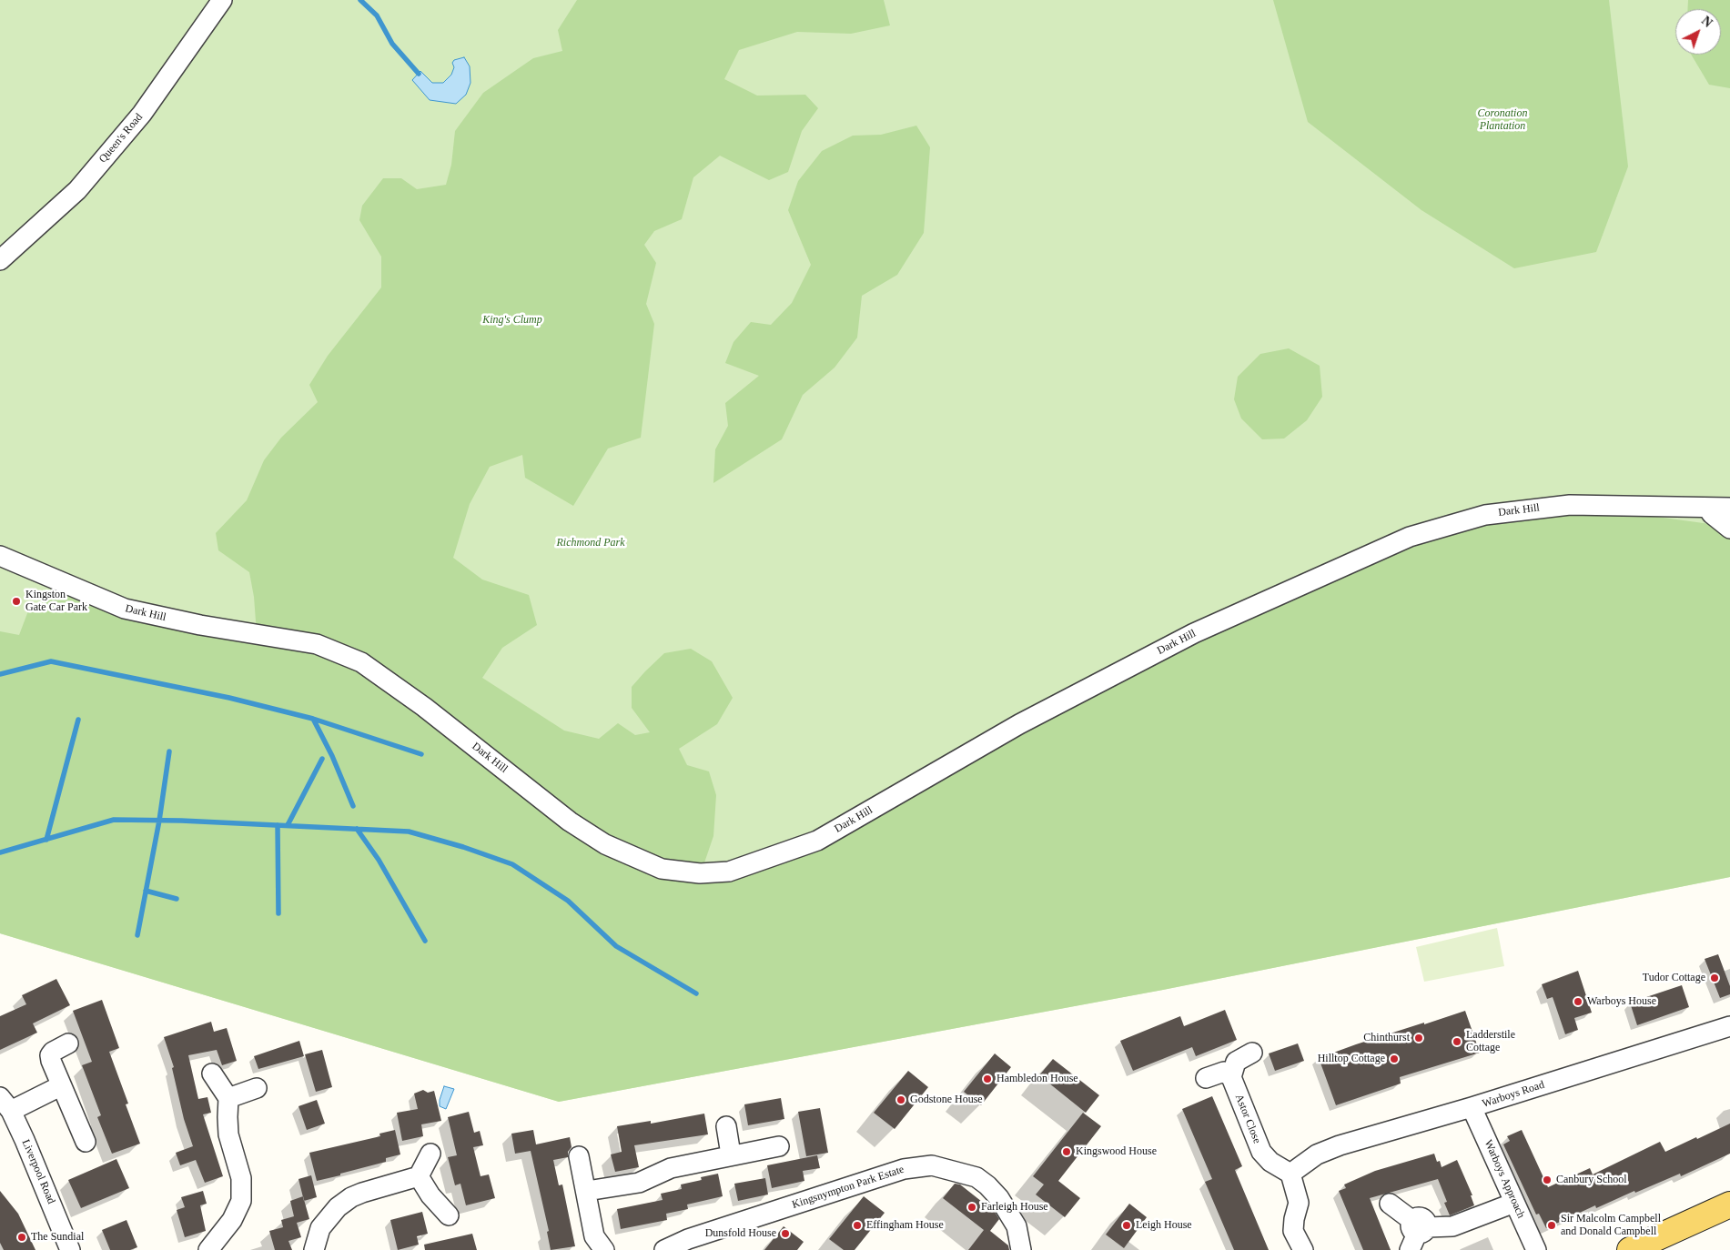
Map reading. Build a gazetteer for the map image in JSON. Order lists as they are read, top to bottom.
{
  "streets": {
    "street": [
      "Queen's Road",
      "Dark Hill",
      "Warboys Road",
      "Astor Close",
      "Liverpool Road",
      "Warboys Approach",
      "Kingsnympton Park Estate"
    ]
  },
  "crossings": [
    ["Warboys Road", "Astor Close"],
    ["Warboys Road", "Warboys Approach"]
  ],
  "parks": ["Coronation Plantation", "King's Clump", "Richmond Park"],
  "places": [
    "Kingston Gate Car Park",
    "Tudor Cottage",
    "Warboys House",
    "Chinthurst",
    "Ladderstile Cottage",
    "Hilltop Cottage",
    "Hambledon House",
    "Godstone House",
    "Kingswood House",
    "Canbury School",
    "Farleigh House",
    "Effingham House",
    "Leigh House",
    "Sir Malcolm Campbell and Donald Campbell",
    "Dunsfold House",
    "The Sundial"
  ],
  "north": "top right"
}
